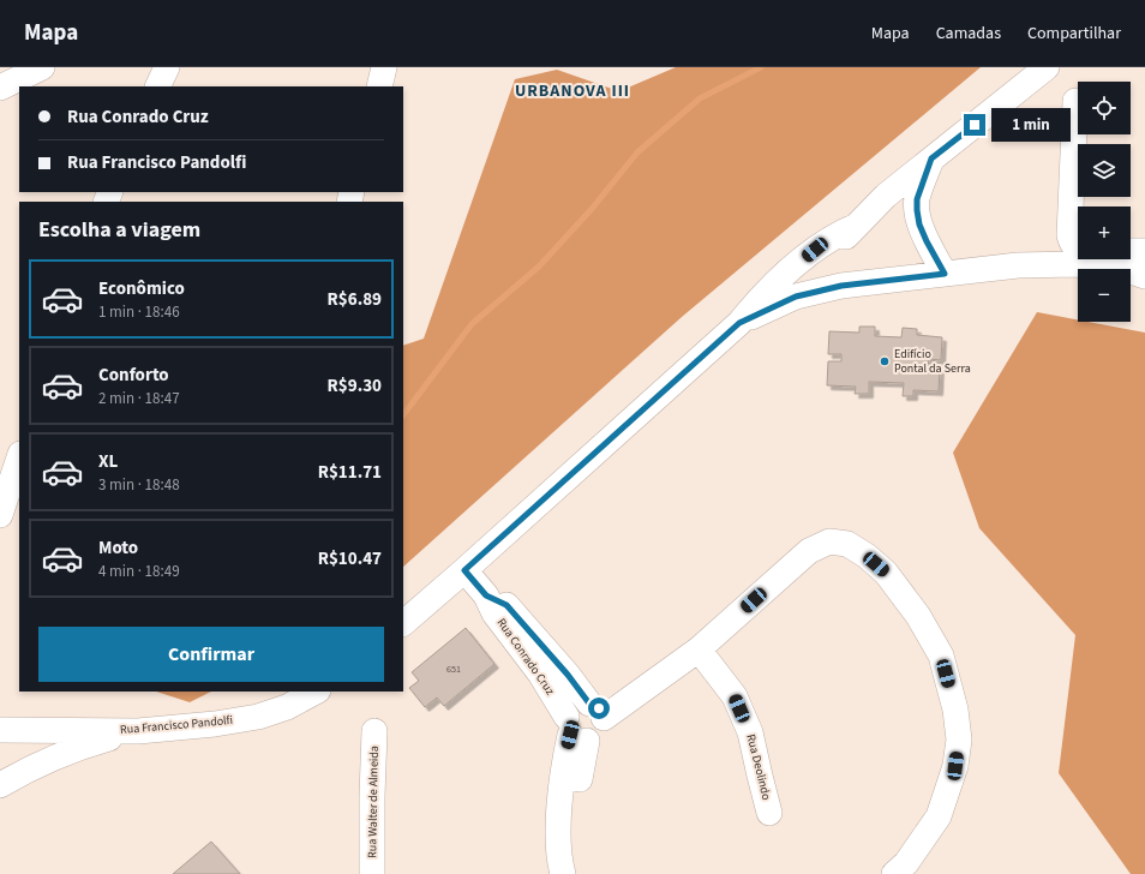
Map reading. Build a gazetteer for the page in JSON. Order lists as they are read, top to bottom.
{
  "streets": {
    "street": [
      "Rua Conrado Cruz",
      "Rua Francisco Pandolfi",
      "Rua Deolindo",
      "Rua Walter de Almeida"
    ]
  },
  "districts": ["URBANOVA III"],
  "places": ["Edifício Pontal da Serra"],
  "house_numbers": ["651"],
  "page": {
    "header": "Mapa",
    "nav": ["Mapa", "Camadas", "Compartilhar"],
    "map_buttons": ["+", "−"],
    "banner": ["Rua Conrado Cruz", "Rua Francisco Pandolfi"],
    "bubble": "1 min",
    "heading": "Escolha a viagem",
    "list": [
      {
        "name": "Econômico",
        "note": "1 min · 18:46",
        "value": "R$6.89"
      },
      {
        "name": "Conforto",
        "note": "2 min · 18:47",
        "value": "R$9.30"
      },
      {
        "name": "XL",
        "note": "3 min · 18:48",
        "value": "R$11.71"
      },
      {
        "name": "Moto",
        "note": "4 min · 18:49",
        "value": "R$10.47"
      }
    ],
    "buttons": "Confirmar"
  }
}
